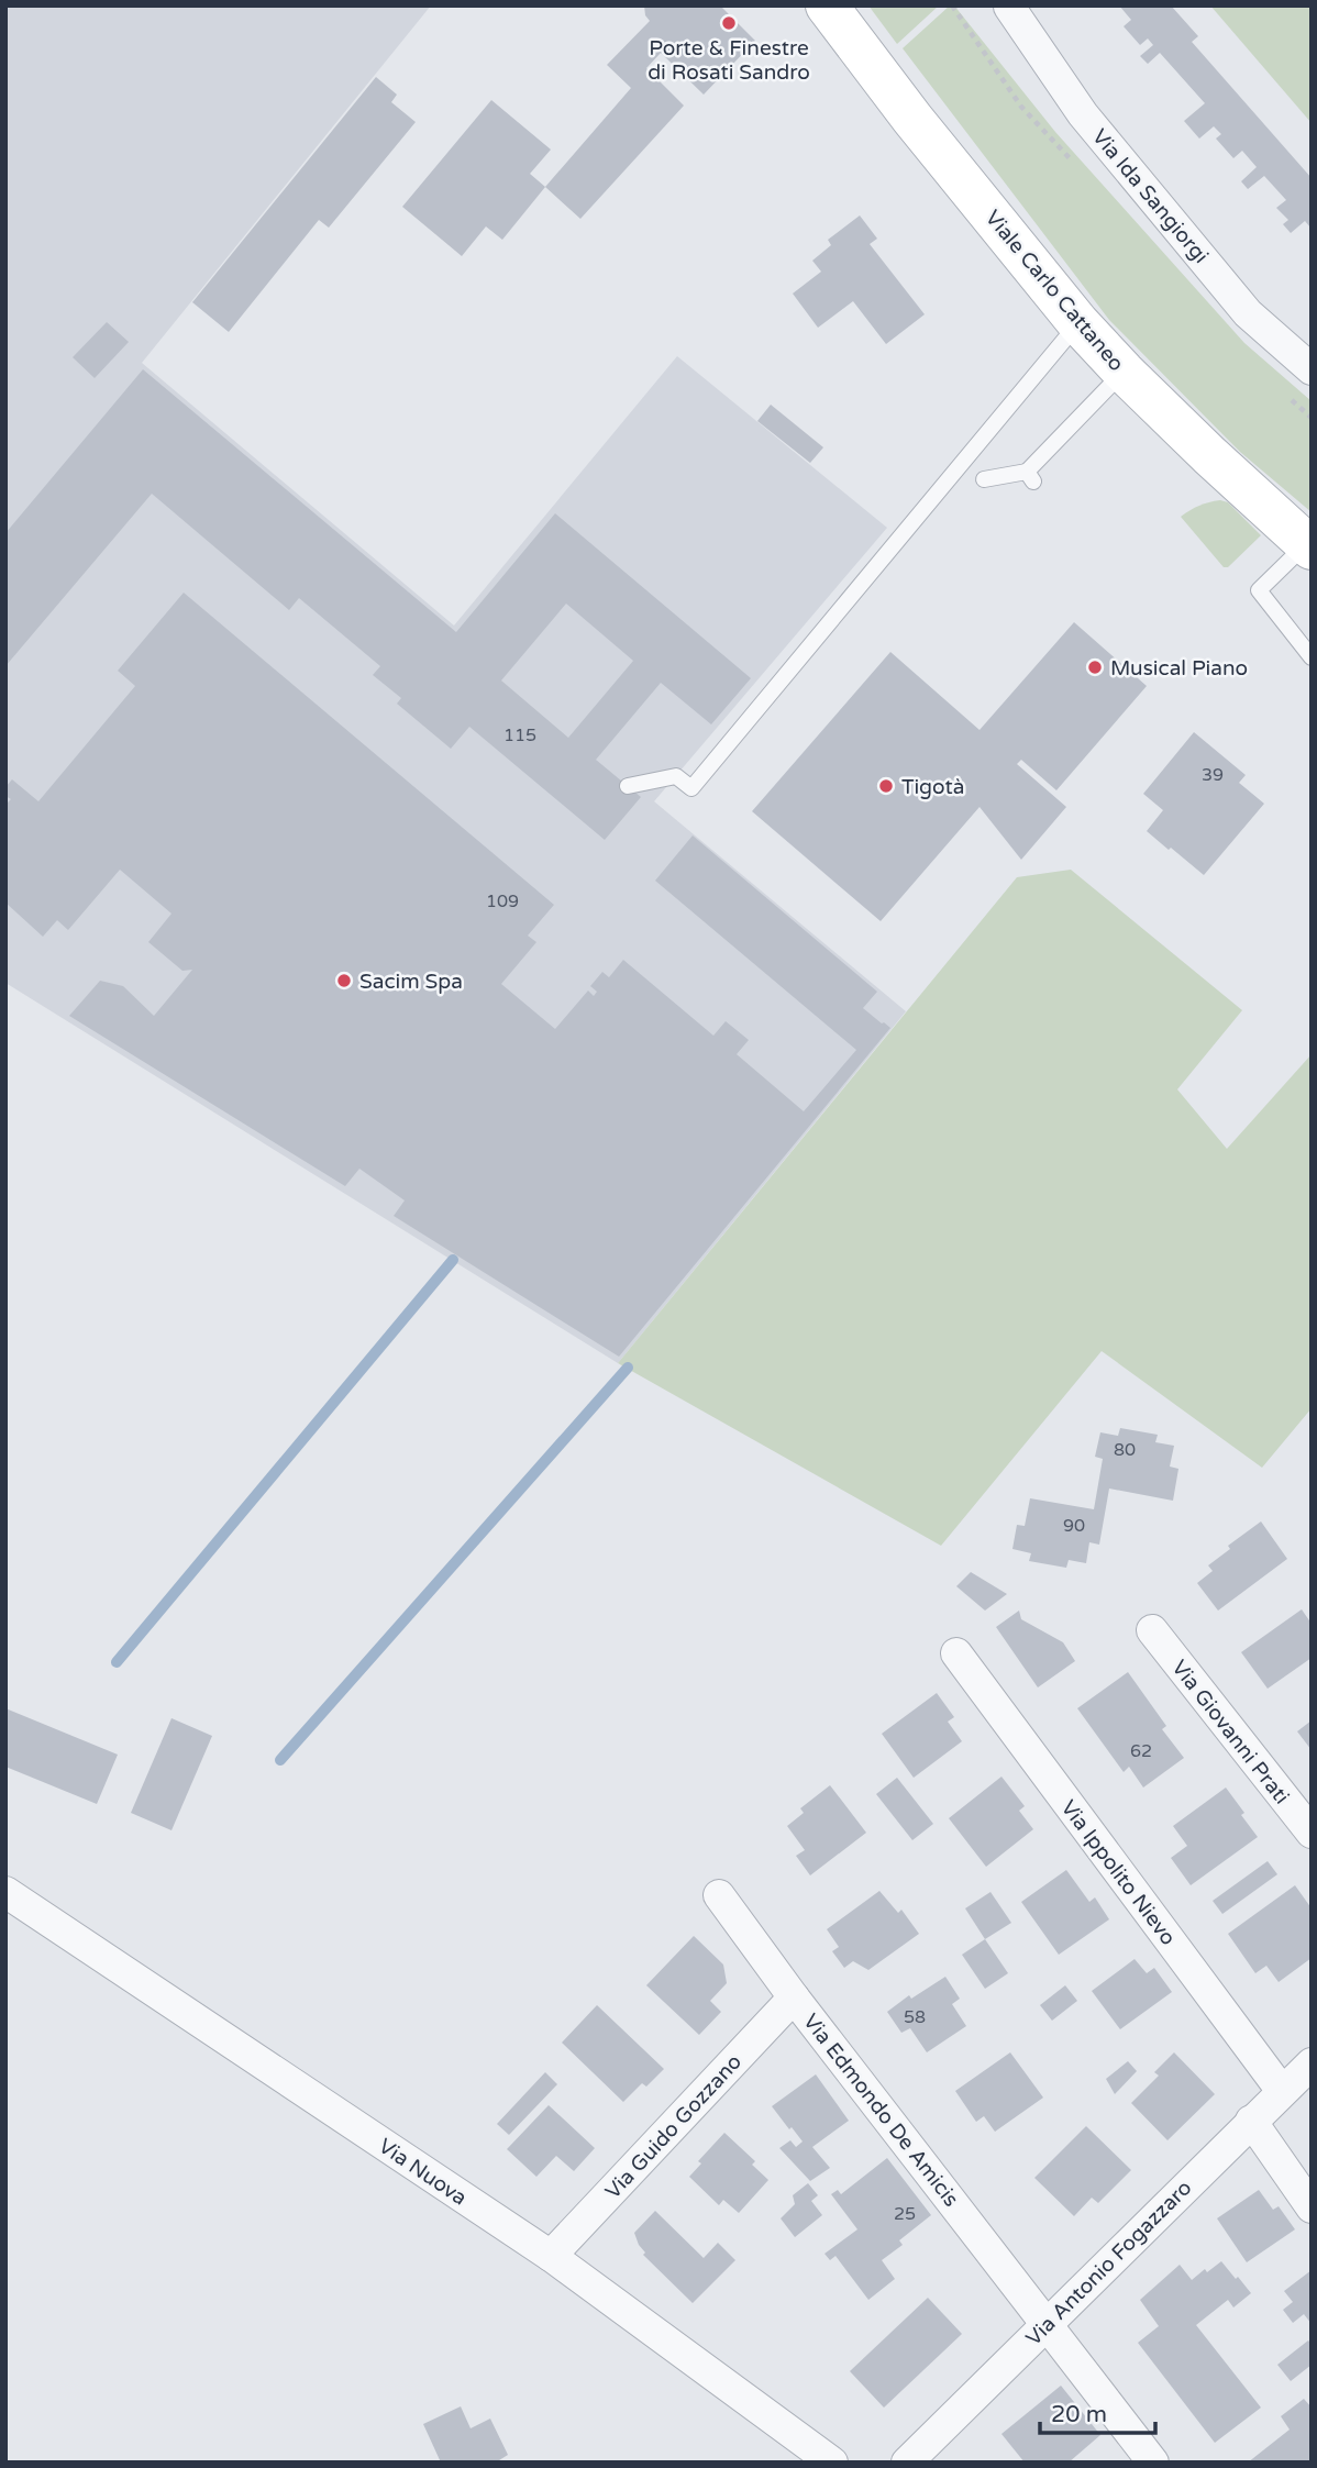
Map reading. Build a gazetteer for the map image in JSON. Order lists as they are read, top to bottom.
{
  "streets": {
    "main road": ["Viale Carlo Cattaneo"],
    "street": [
      "Via Ida Sangiorgi",
      "Via Giovanni Prati",
      "Via Ippolito Nievo",
      "Via Edmondo De Amicis",
      "Via Guido Gozzano",
      "Via Nuova",
      "Via Antonio Fogazzaro"
    ]
  },
  "crossings": [
    ["Via Ippolito Nievo", "Via Antonio Fogazzaro"],
    ["Via Edmondo De Amicis", "Via Guido Gozzano"],
    ["Via Edmondo De Amicis", "Via Antonio Fogazzaro"],
    ["Via Guido Gozzano", "Via Nuova"]
  ],
  "places": [
    "Porte & Finestre di Rosati Sandro",
    "Musical Piano",
    "Tigotà",
    "Sacim Spa"
  ],
  "house_numbers": [
    "115",
    "39",
    "109",
    "80",
    "90",
    "62",
    "58",
    "25"
  ],
  "scale_bar": "20 m"
}
